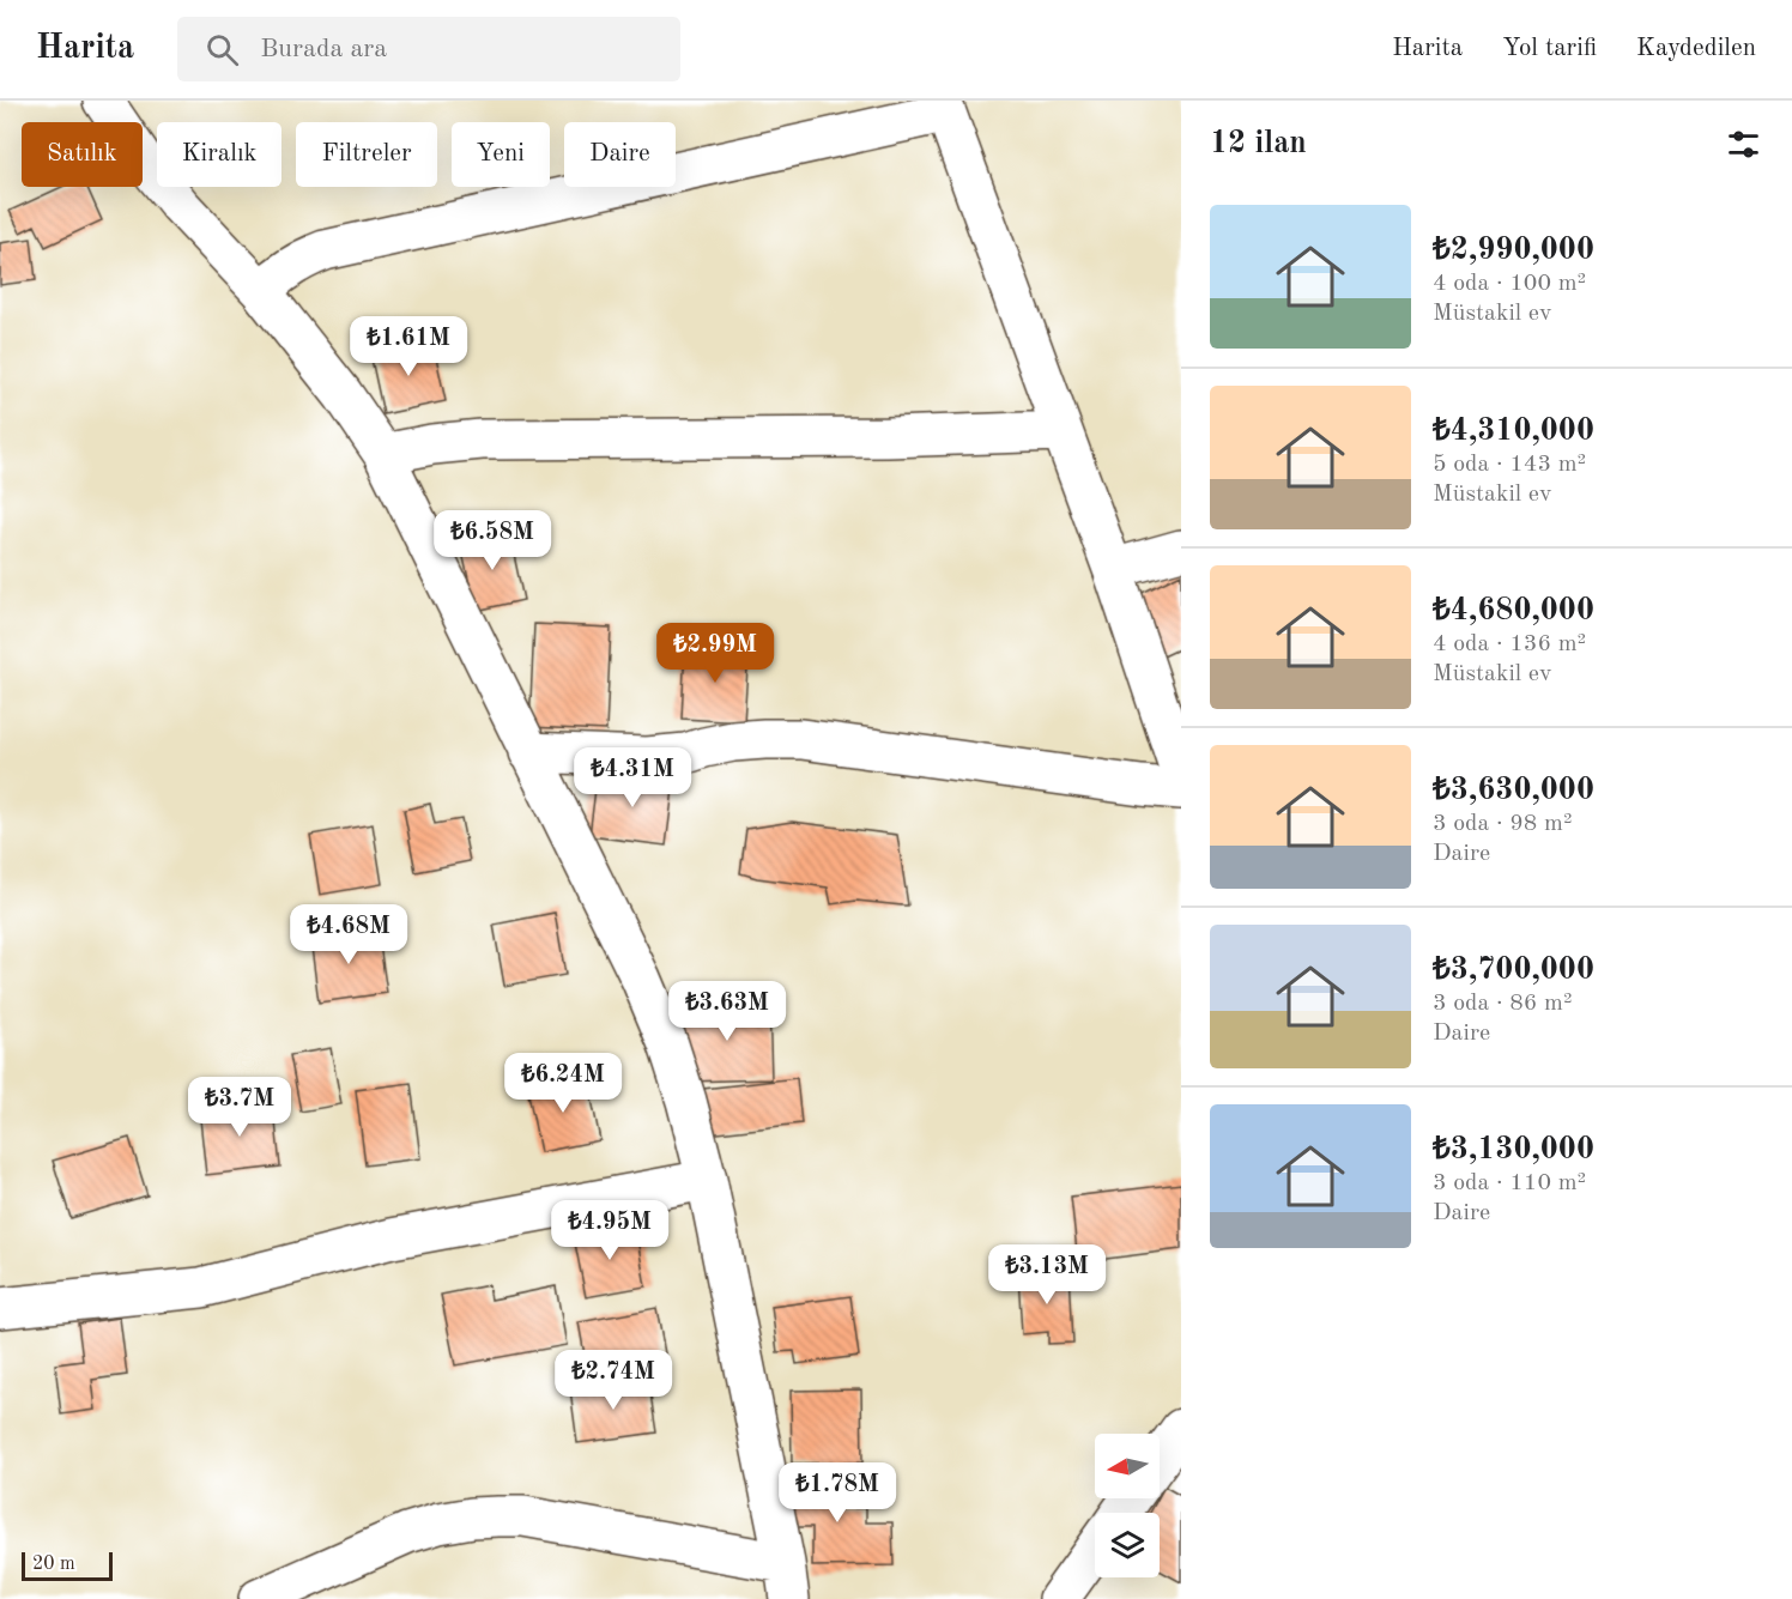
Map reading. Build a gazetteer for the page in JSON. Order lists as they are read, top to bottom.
{
  "scale_bar": "20 m",
  "north": "left",
  "page": {
    "header": "Harita",
    "search": "Burada ara",
    "nav": ["Harita", "Yol tarifi", "Kaydedilen"],
    "heading": "12 ilan",
    "chip": [
      "Satılık",
      "Kiralık",
      "Filtreler",
      "Yeni",
      "Daire"
    ],
    "list": [
      {
        "name": "₺2,990,000",
        "note": "4 oda · 100 m² · Müstakil ev"
      },
      {
        "name": "₺4,310,000",
        "note": "5 oda · 143 m² · Müstakil ev"
      },
      {
        "name": "₺4,680,000",
        "note": "4 oda · 136 m² · Müstakil ev"
      },
      {
        "name": "₺3,630,000",
        "note": "3 oda · 98 m² · Daire"
      },
      {
        "name": "₺3,700,000",
        "note": "3 oda · 86 m² · Daire"
      },
      {
        "name": "₺3,130,000",
        "note": "3 oda · 110 m² · Daire"
      }
    ],
    "price": [
      "₺1.61M",
      "₺6.58M",
      "₺2.99M",
      "₺4.31M",
      "₺4.68M",
      "₺3.63M",
      "₺6.24M",
      "₺3.7M",
      "₺4.95M",
      "₺3.13M",
      "₺2.74M",
      "₺1.78M"
    ],
    "scale": "20 m"
  }
}
